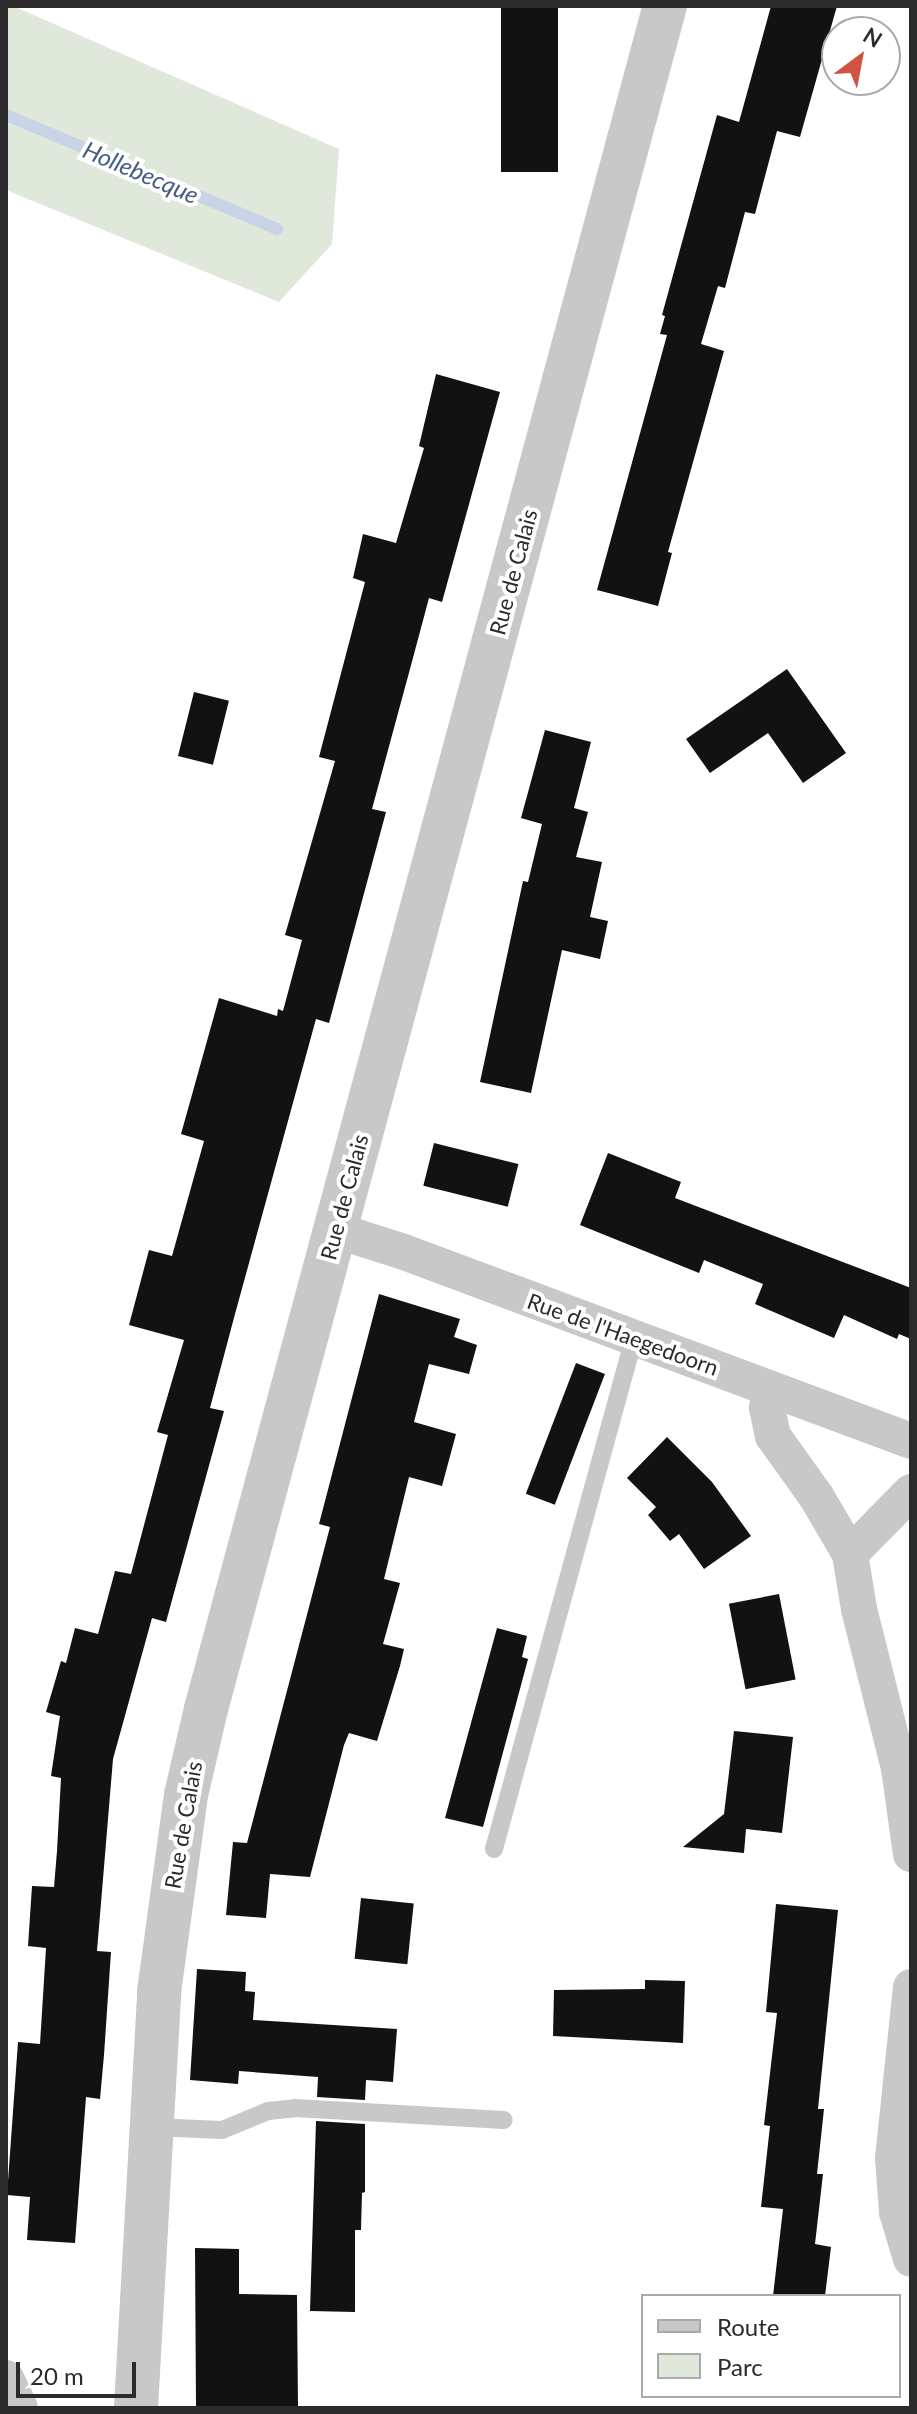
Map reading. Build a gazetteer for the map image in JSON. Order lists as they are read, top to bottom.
{
  "streets": {
    "street": ["Rue de Calais", "Rue de l'Haegedoorn"]
  },
  "crossings": [
    ["Rue de Calais", "Rue de l'Haegedoorn"]
  ],
  "water": ["Hollebecque"],
  "legend": ["Route", "Parc"],
  "scale_bar": "20 m",
  "north": "top right"
}
